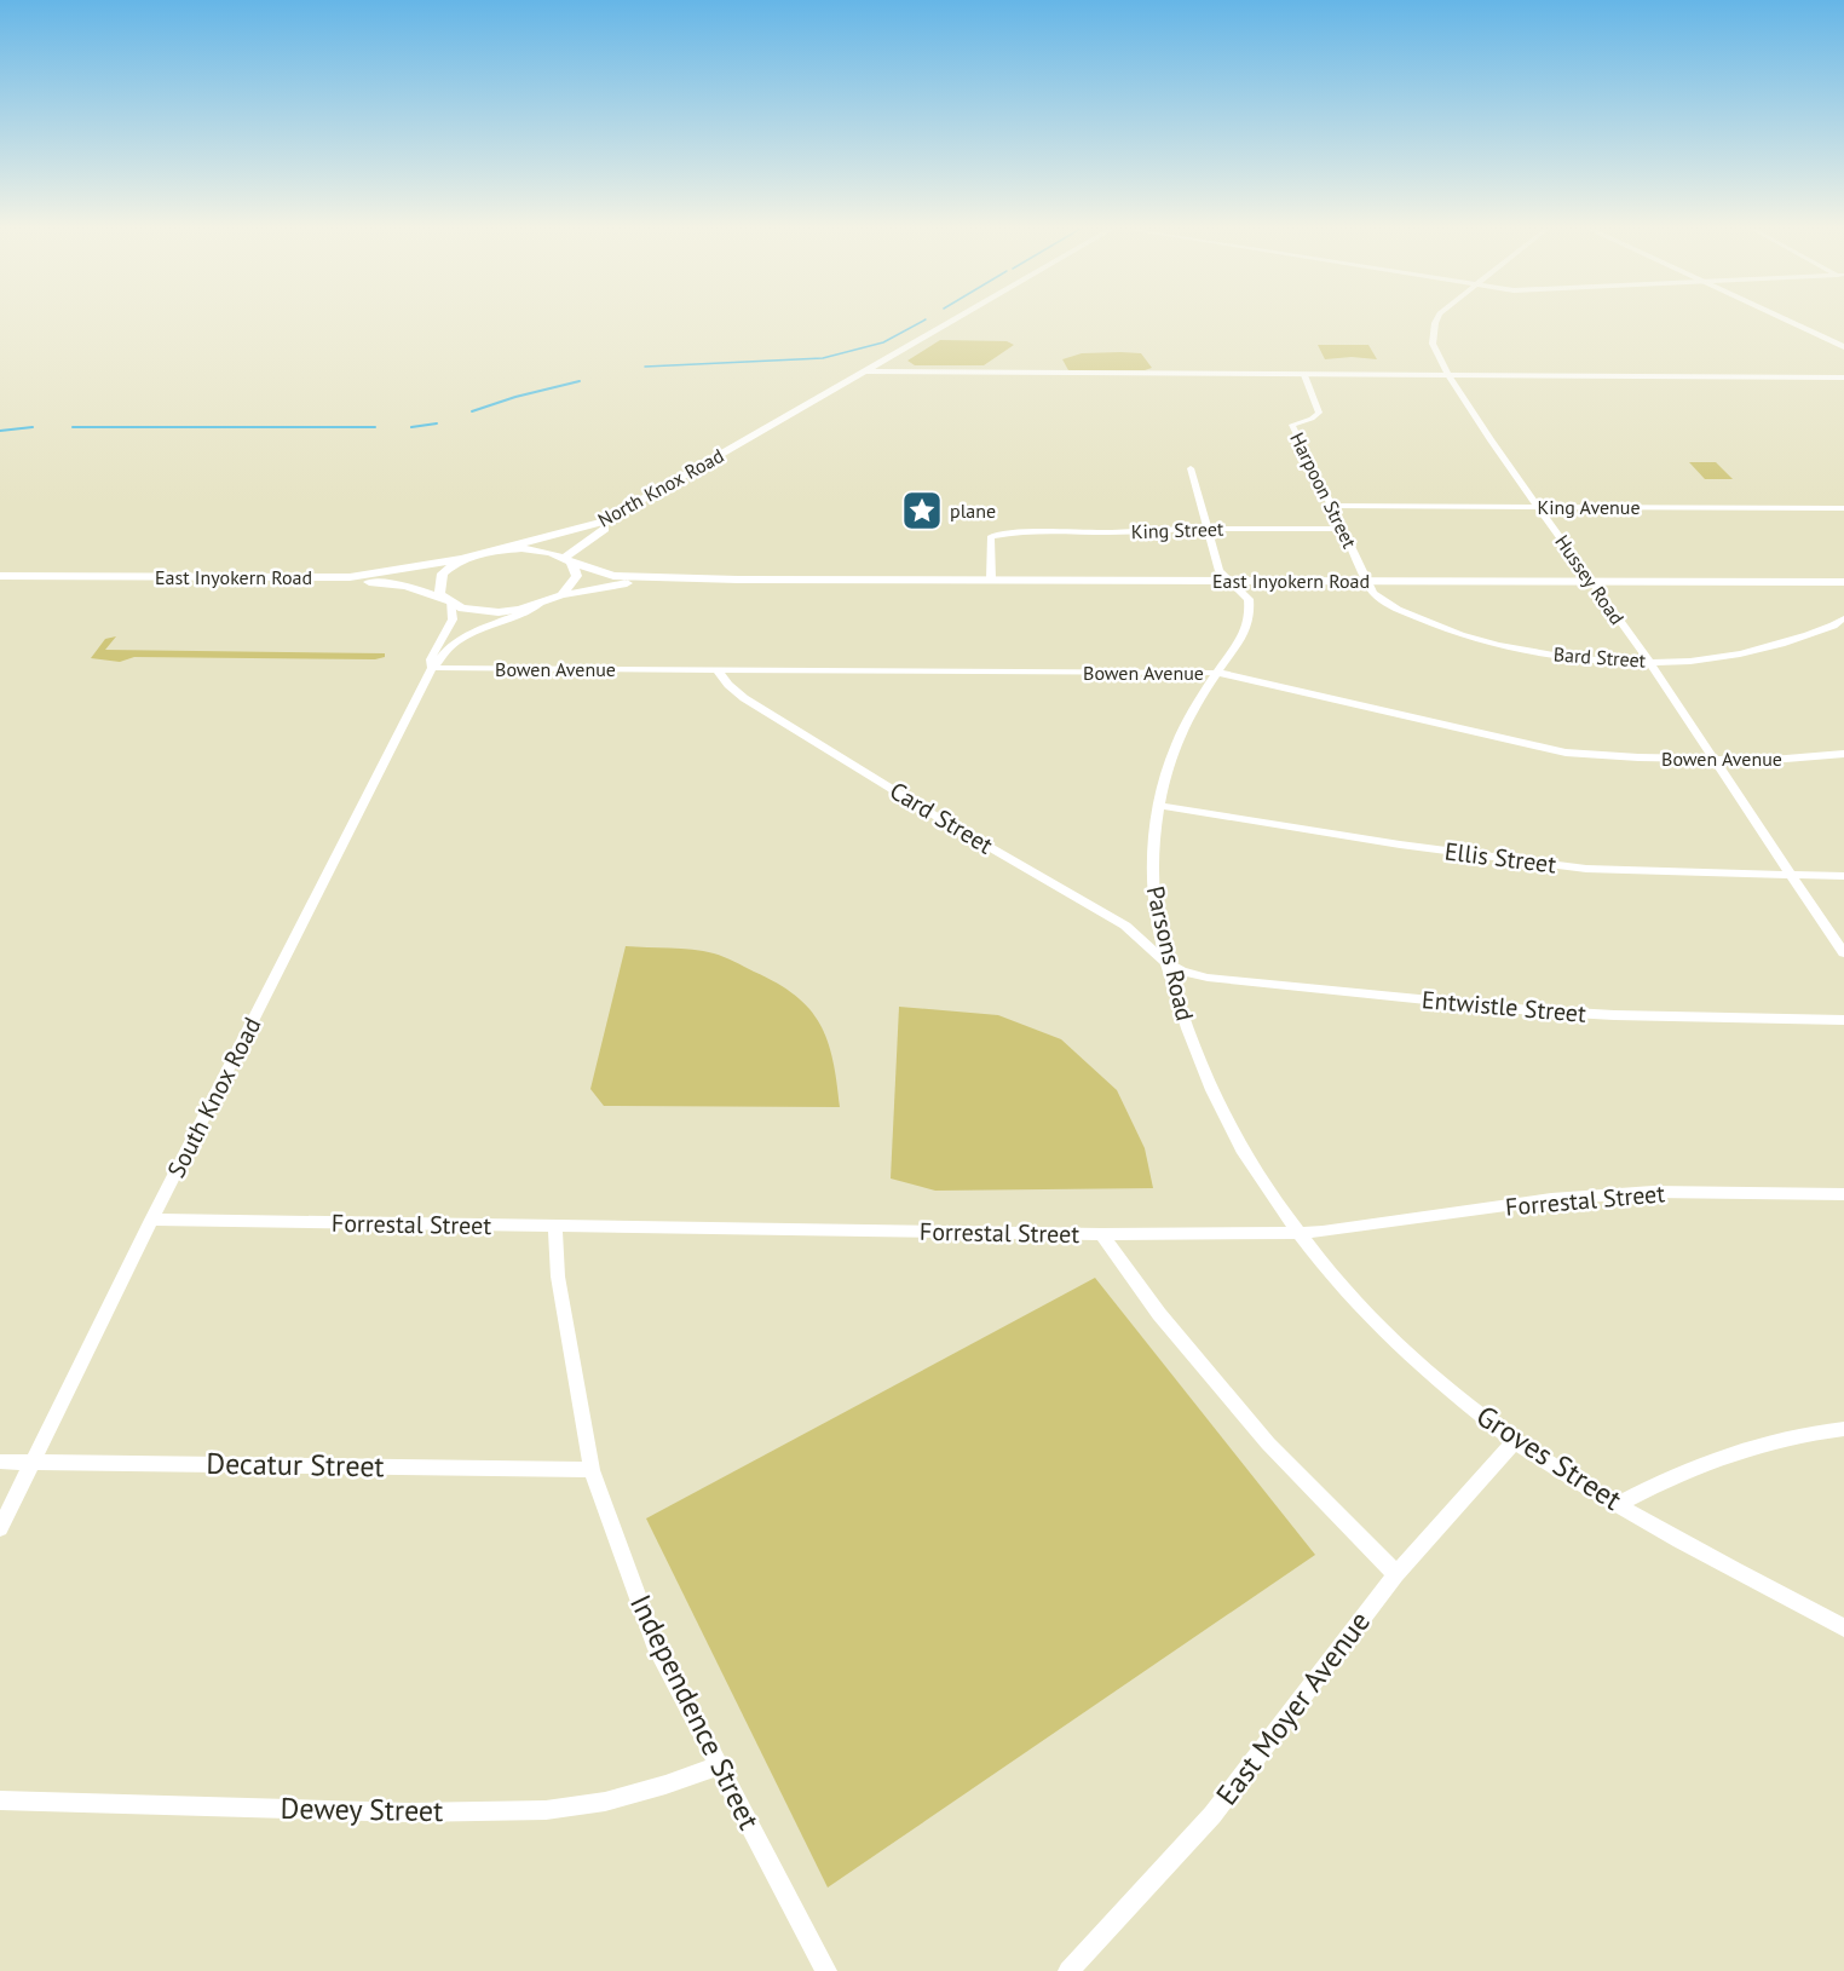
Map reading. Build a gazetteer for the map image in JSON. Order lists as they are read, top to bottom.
{
  "streets": {
    "street": [
      "North Knox Road",
      "Harpoon Street",
      "King Avenue",
      "King Street",
      "East Inyokern Road",
      "Hussey Road",
      "Bard Street",
      "Bowen Avenue",
      "Card Street",
      "Ellis Street",
      "Parsons Road",
      "Entwistle Street",
      "South Knox Road",
      "Forrestal Street",
      "Groves Street",
      "Decatur Street",
      "East Moyer Avenue",
      "Independence Street",
      "Dewey Street"
    ]
  },
  "crossings": [
    ["North Knox Road", "East Inyokern Road"],
    ["Harpoon Street", "King Avenue"],
    ["Harpoon Street", "King Street"],
    ["Harpoon Street", "East Inyokern Road"],
    ["Harpoon Street", "Bard Street"],
    ["King Avenue", "Hussey Road"],
    ["King Street", "East Inyokern Road"],
    ["King Street", "Parsons Road"],
    ["East Inyokern Road", "Hussey Road"],
    ["East Inyokern Road", "Bard Street"],
    ["East Inyokern Road", "Parsons Road"],
    ["East Inyokern Road", "South Knox Road"],
    ["Hussey Road", "Bard Street"],
    ["Hussey Road", "Bowen Avenue"],
    ["Hussey Road", "Ellis Street"],
    ["Bowen Avenue", "Card Street"],
    ["Bowen Avenue", "Parsons Road"],
    ["Bowen Avenue", "South Knox Road"],
    ["Card Street", "Parsons Road"],
    ["Card Street", "Entwistle Street"],
    ["Ellis Street", "Parsons Road"],
    ["Parsons Road", "Entwistle Street"],
    ["Parsons Road", "Forrestal Street"],
    ["Parsons Road", "Groves Street"],
    ["South Knox Road", "Forrestal Street"],
    ["South Knox Road", "Decatur Street"],
    ["Forrestal Street", "Groves Street"],
    ["Forrestal Street", "Independence Street"],
    ["Groves Street", "East Moyer Avenue"],
    ["Decatur Street", "Independence Street"],
    ["Independence Street", "Dewey Street"]
  ],
  "places": {
    "place": ["plane"]
  }
}
